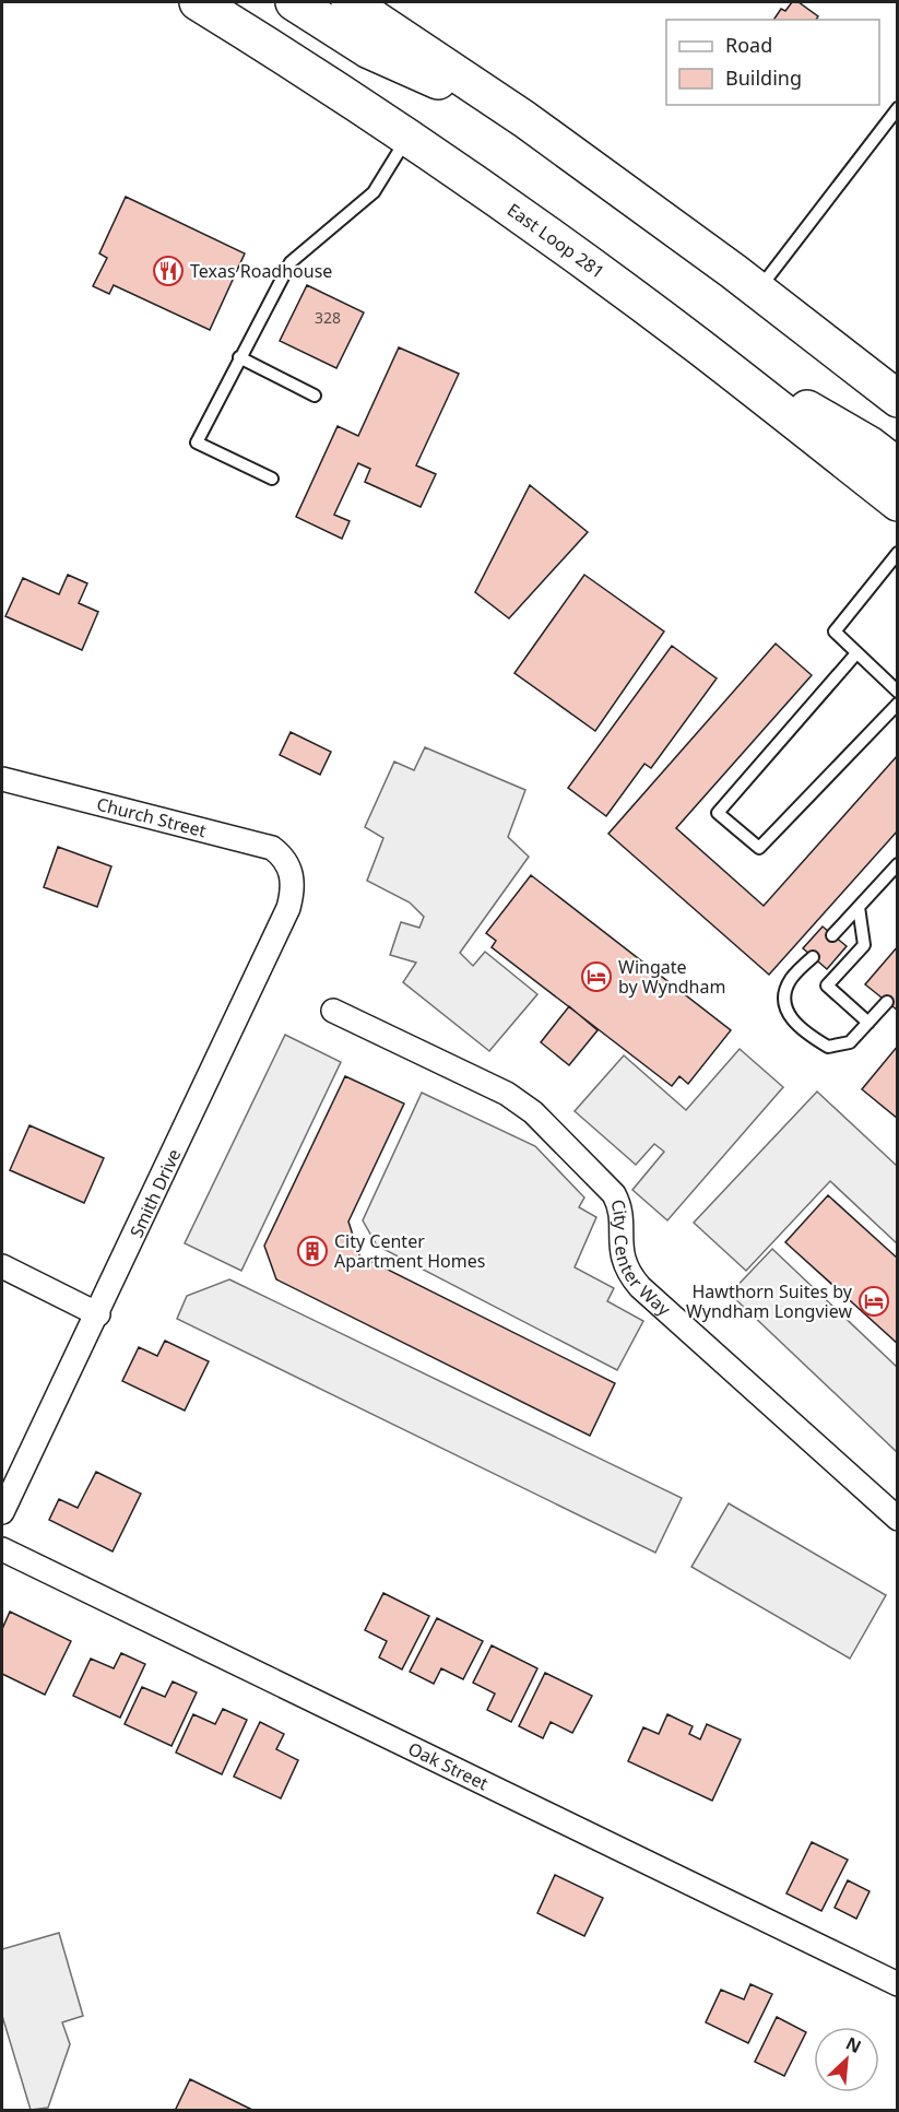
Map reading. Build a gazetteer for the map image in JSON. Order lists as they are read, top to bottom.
{
  "streets": {
    "highway": ["East Loop 281"],
    "street": [
      "Church Street",
      "Smith Drive",
      "City Center Way",
      "Oak Street"
    ]
  },
  "crossings": [
    ["Church Street", "Smith Drive"]
  ],
  "places": {
    "restaurant": ["Texas Roadhouse"],
    "hotel": ["Wingate by Wyndham", "Hawthorn Suites by Wyndham Longview"],
    "building": ["City Center Apartment Homes"]
  },
  "house_numbers": ["328"],
  "legend": ["Road", "Building"],
  "north": "top right"
}
